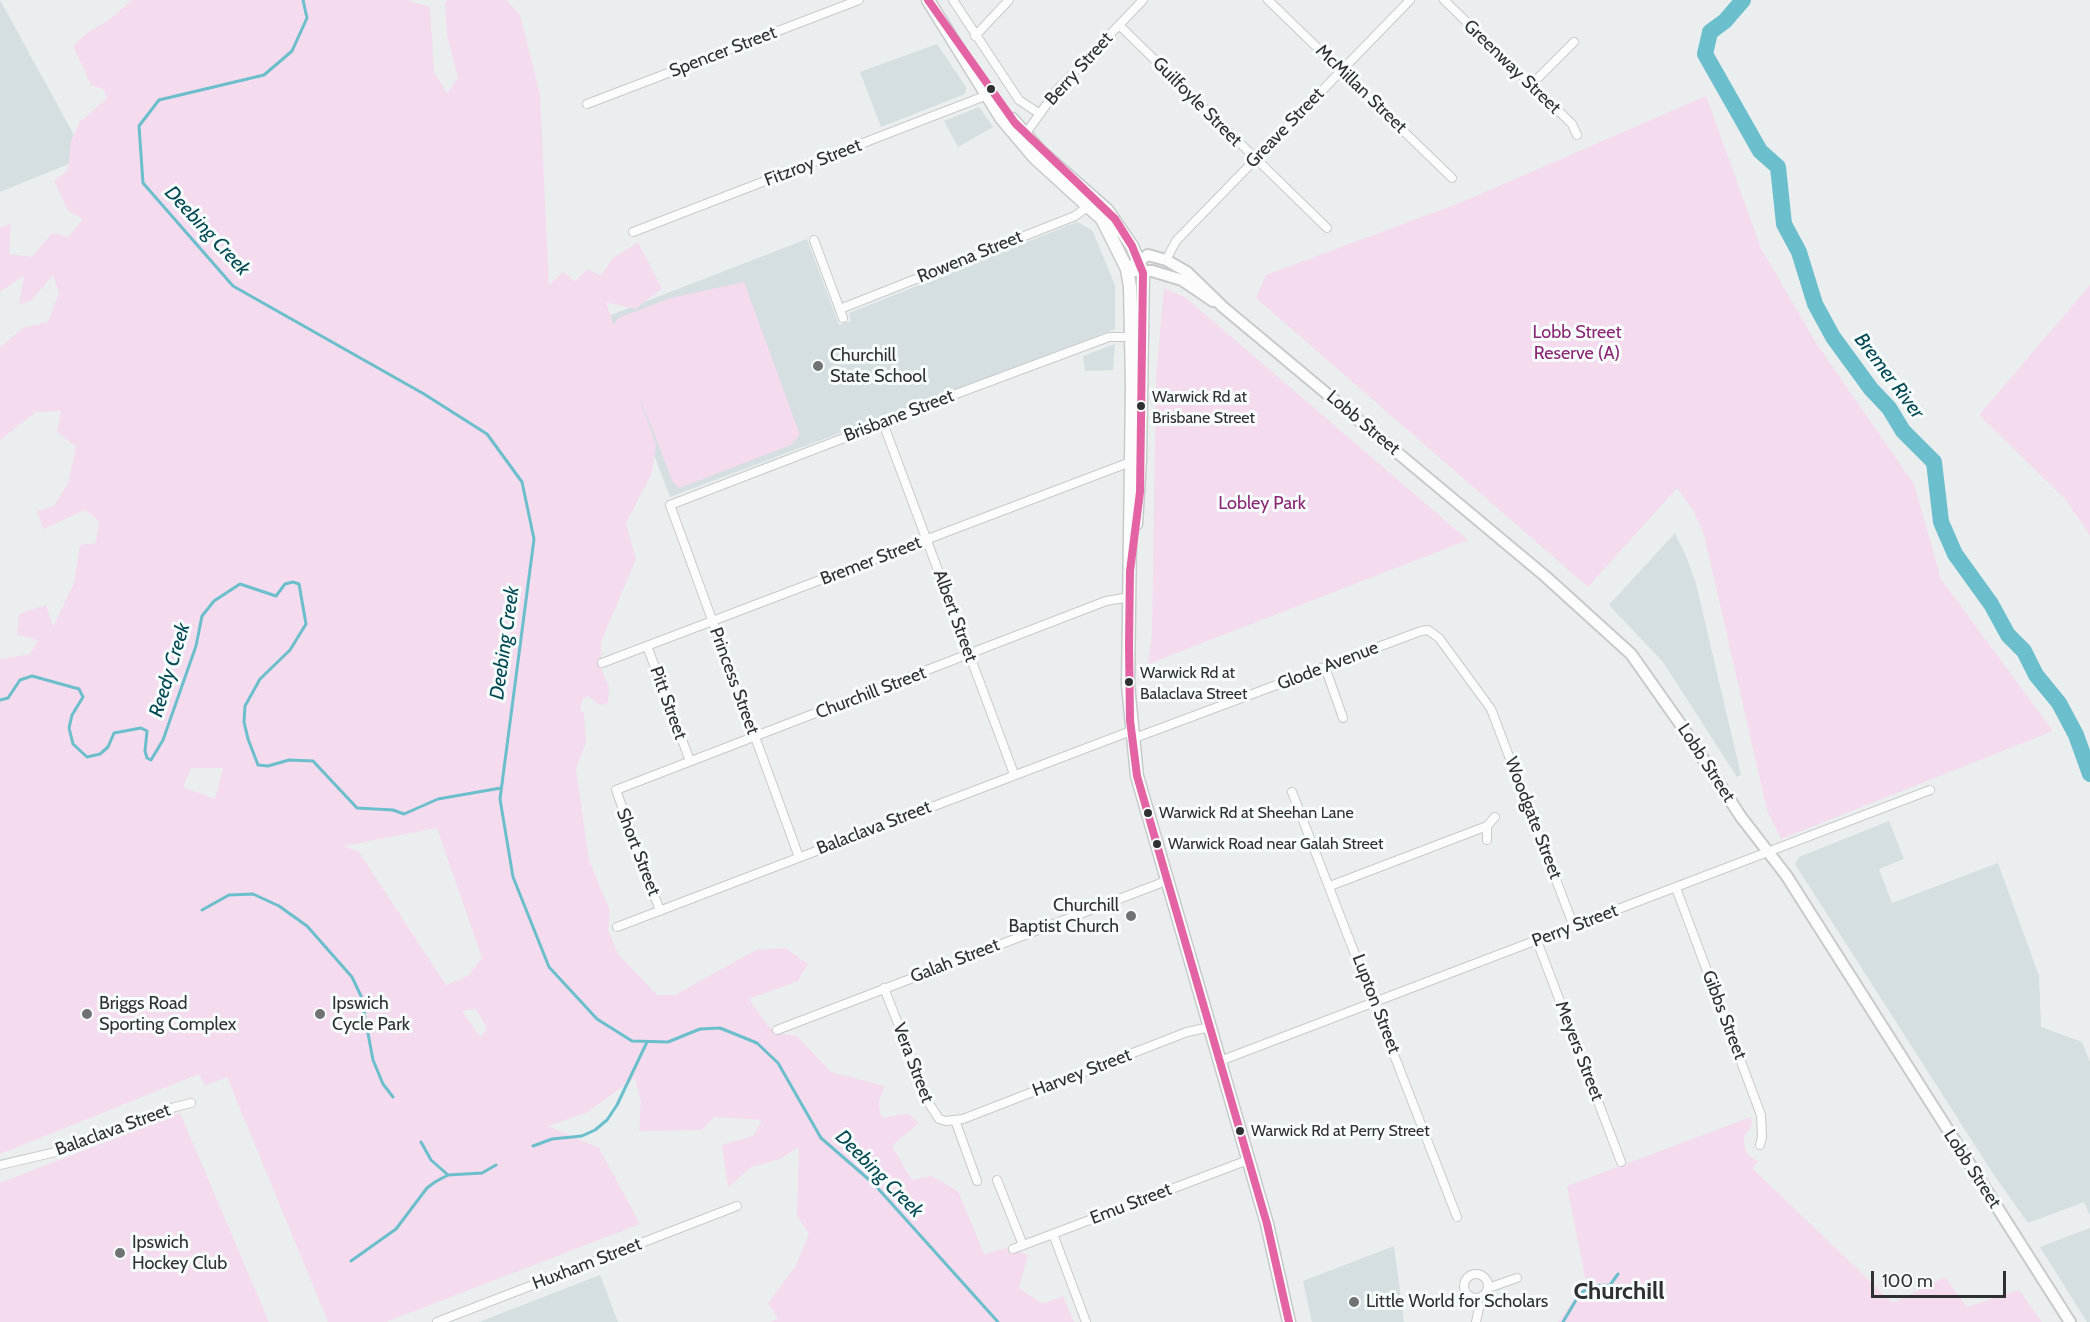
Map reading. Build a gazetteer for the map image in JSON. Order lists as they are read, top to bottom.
{
  "streets": {
    "main road": ["Lobb Street"],
    "street": [
      "Spencer Street",
      "Greenway Street",
      "Berry Street",
      "McMillan Street",
      "Guilfoyle Street",
      "Greave Street",
      "Fitzroy Street",
      "Rowena Street",
      "Brisbane Street",
      "Bremer Street",
      "Albert Street",
      "Glode Avenue",
      "Princess Street",
      "Churchill Street",
      "Pitt Street",
      "Woodgate Street",
      "Balaclava Street",
      "Short Street",
      "Perry Street",
      "Galah Street",
      "Lupton Street",
      "Gibbs Street",
      "Meyers Street",
      "Vera Street",
      "Harvey Street",
      "Emu Street",
      "Huxham Street"
    ]
  },
  "crossings": [
    ["Berry Street", "Guilfoyle Street"],
    ["McMillan Street", "Greave Street"],
    ["Guilfoyle Street", "Greave Street"],
    ["Greave Street", "Lobb Street"],
    ["Brisbane Street", "Albert Street"],
    ["Brisbane Street", "Princess Street"],
    ["Lobb Street", "Perry Street"],
    ["Bremer Street", "Albert Street"],
    ["Bremer Street", "Princess Street"],
    ["Bremer Street", "Pitt Street"],
    ["Albert Street", "Churchill Street"],
    ["Albert Street", "Balaclava Street"],
    ["Glode Avenue", "Woodgate Street"],
    ["Glode Avenue", "Balaclava Street"],
    ["Princess Street", "Churchill Street"],
    ["Princess Street", "Balaclava Street"],
    ["Churchill Street", "Pitt Street"],
    ["Churchill Street", "Short Street"],
    ["Woodgate Street", "Perry Street"],
    ["Balaclava Street", "Short Street"],
    ["Perry Street", "Lupton Street"],
    ["Perry Street", "Gibbs Street"],
    ["Perry Street", "Meyers Street"],
    ["Galah Street", "Vera Street"],
    ["Vera Street", "Harvey Street"]
  ],
  "districts": ["Churchill"],
  "water": ["Deebing Creek", "Bremer River", "Reedy Creek"],
  "parks": ["Lobb Street Reserve (A)", "Lobley Park"],
  "places": [
    "Churchill State School",
    "Warwick Rd at Brisbane Street",
    "Warwick Rd at Balaclava Street",
    "Warwick Rd at Sheehan Lane",
    "Warwick Road near Galah Street",
    "Churchill Baptist Church",
    "Briggs Road Sporting Complex",
    "Ipswich Cycle Park",
    "Warwick Rd at Perry Street",
    "Ipswich Hockey Club",
    "Little World for Scholars"
  ],
  "scale_bar": "100 m"
}
